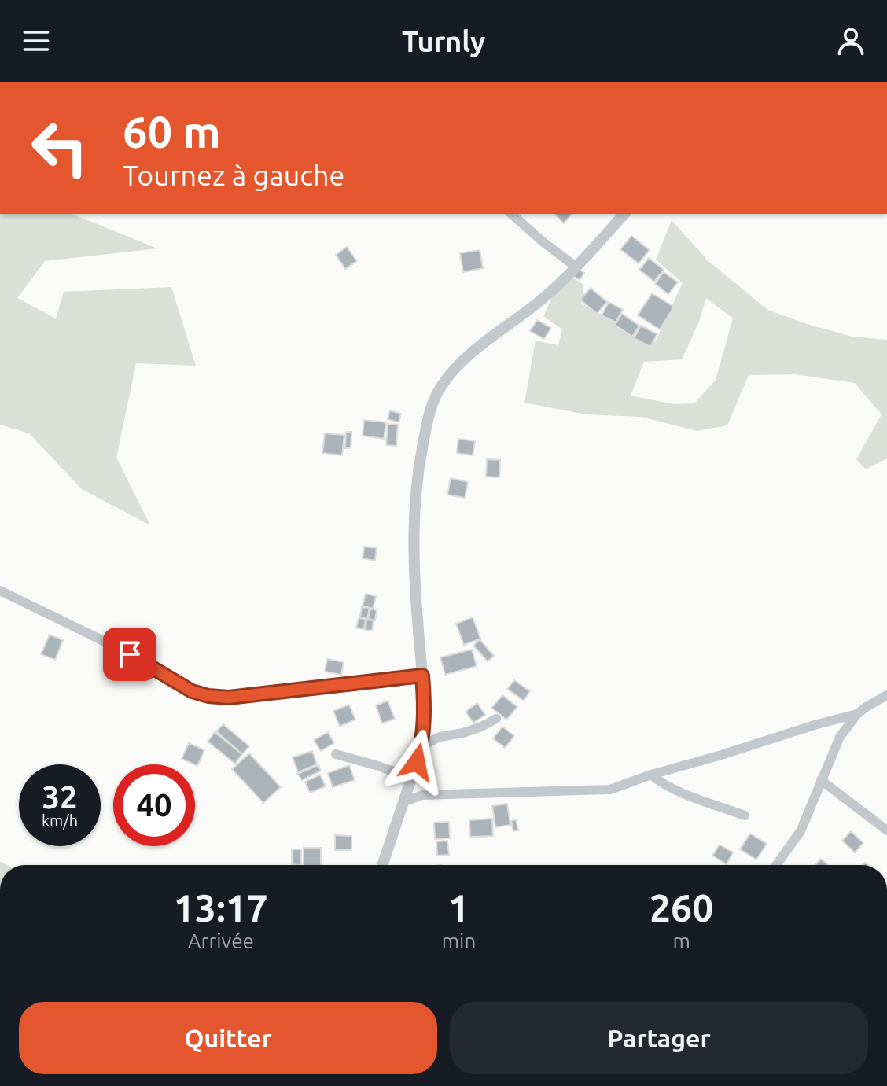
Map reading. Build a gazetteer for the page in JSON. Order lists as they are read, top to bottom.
{
  "page": {
    "header": "Turnly",
    "turn": ["60 m", "Tournez à gauche"],
    "speed": "32 km/h",
    "limit": "40",
    "eta": [
      "13:17",
      "Arrivée",
      "1",
      "min",
      "260",
      "m"
    ],
    "buttons": ["Quitter", "Partager"]
  }
}
